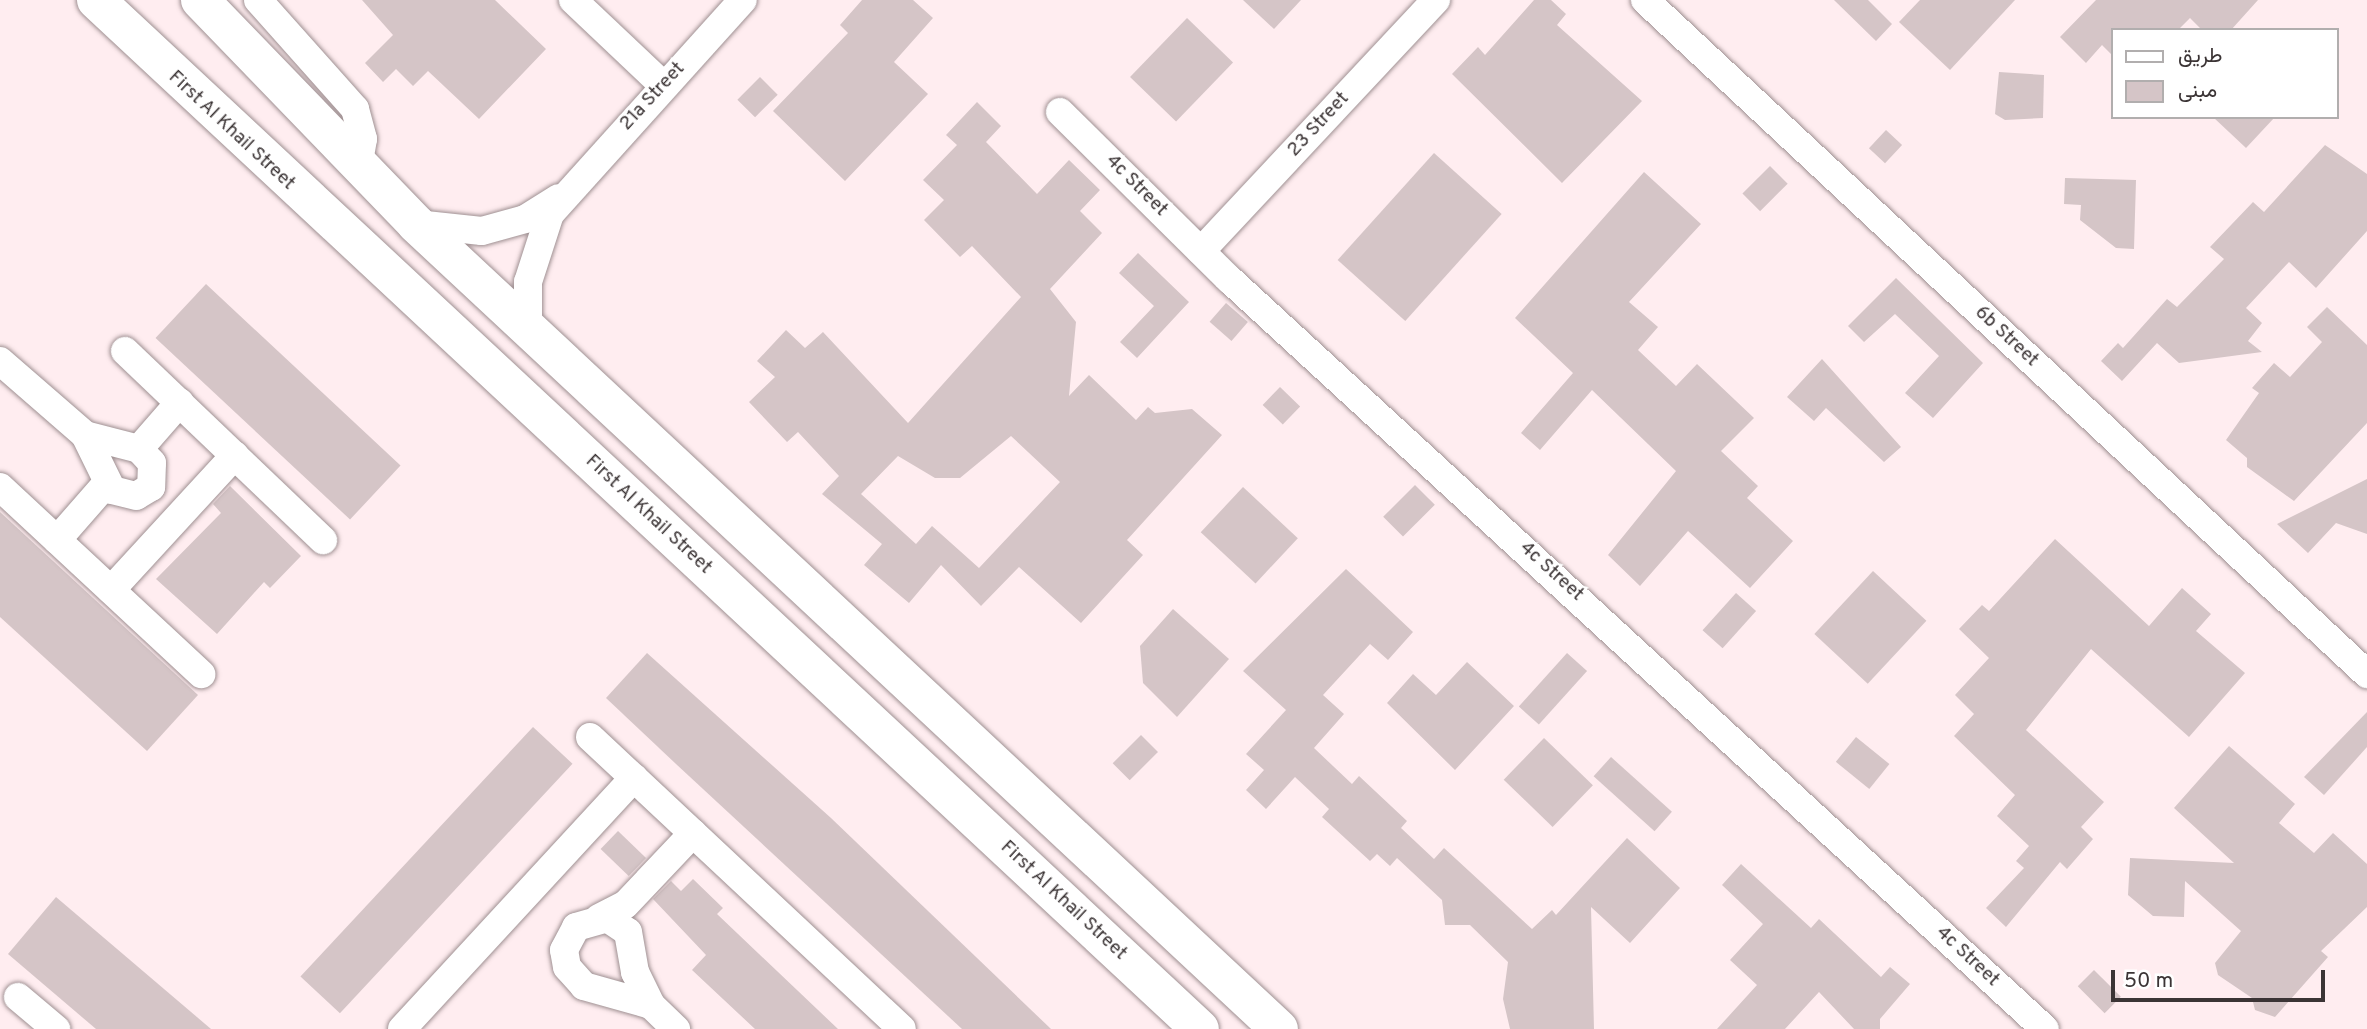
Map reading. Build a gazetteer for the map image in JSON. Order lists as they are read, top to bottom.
{
  "streets": {
    "main road": ["First Al Khail Street"],
    "street": [
      "21a Street",
      "23 Street",
      "4c Street",
      "6b Street"
    ]
  },
  "crossings": [
    ["23 Street", "4c Street"]
  ],
  "legend": ["طريق", "مبنى"],
  "scale_bar": "50 m"
}
